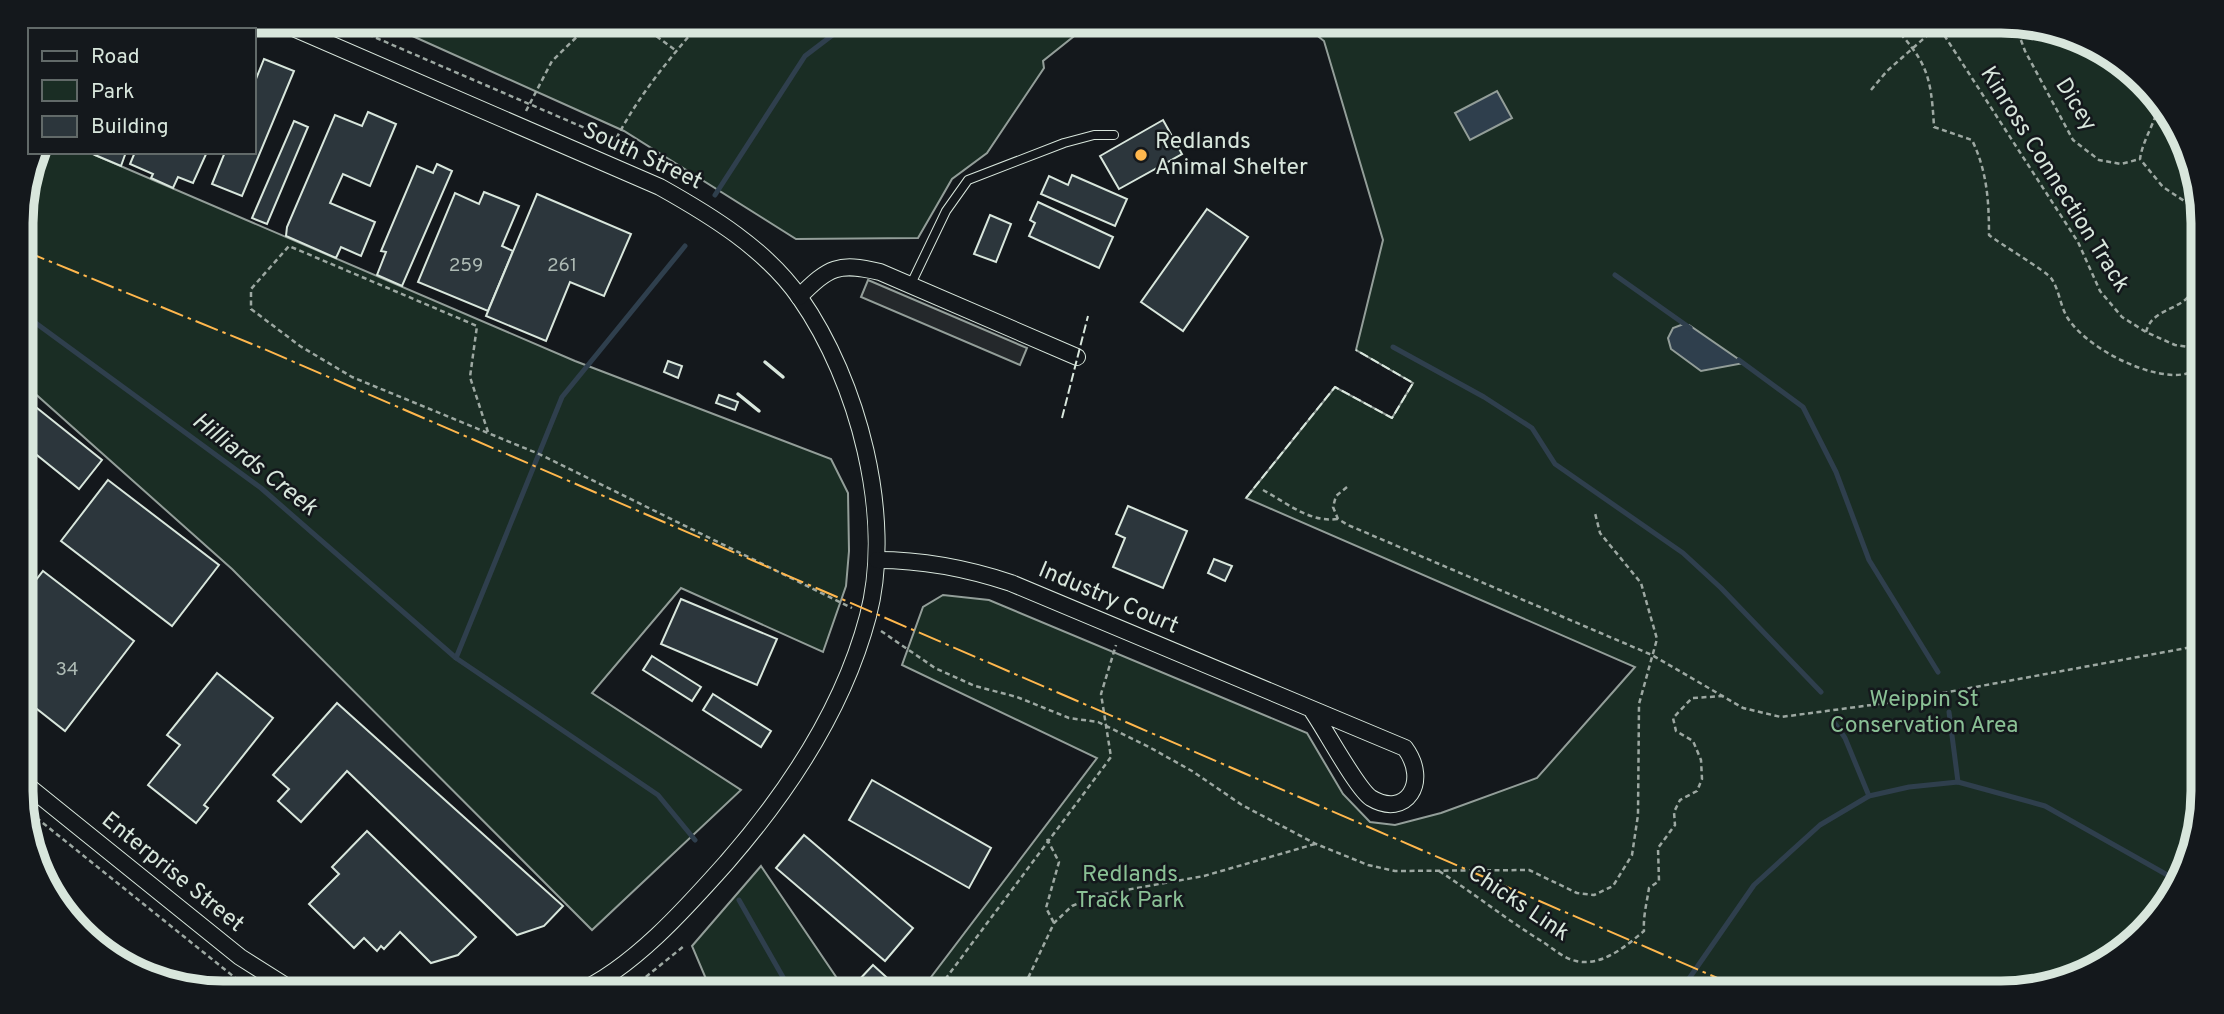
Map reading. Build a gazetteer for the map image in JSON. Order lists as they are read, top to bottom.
{
  "streets": {
    "street": ["South Street", "Industry Court", "Enterprise Street"],
    "path": ["Dicey", "Kinross Connection Track", "Chicks Link"]
  },
  "water": ["Hilliards Creek"],
  "parks": ["Weippin St Conservation Area", "Redlands Track Park"],
  "places": ["Redlands Animal Shelter"],
  "house_numbers": ["259", "261", "34"],
  "legend": ["Road", "Park", "Building"]
}
